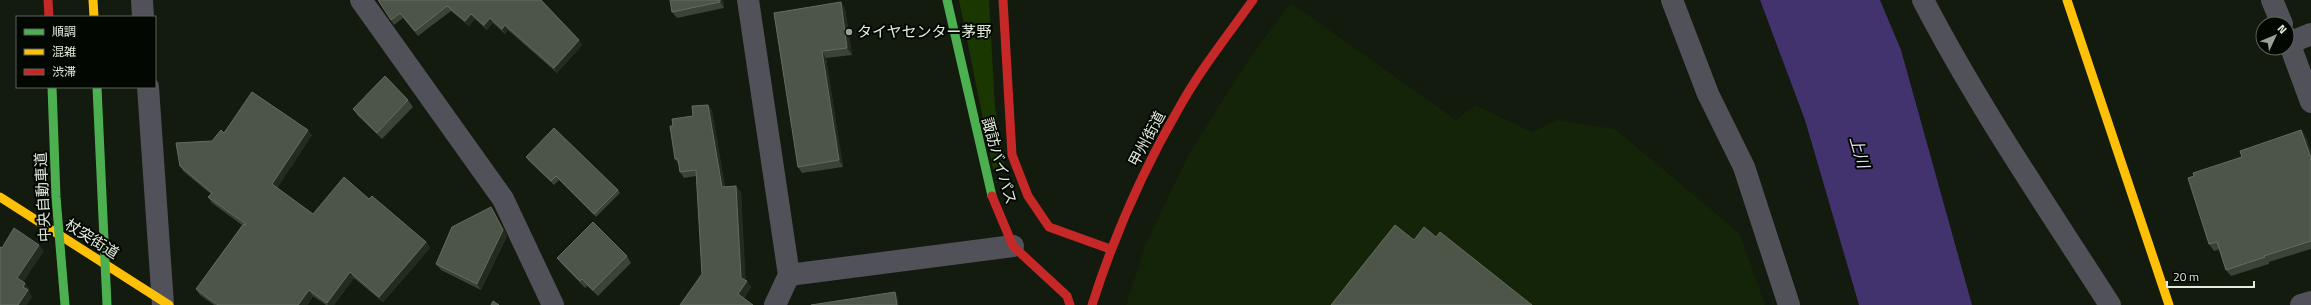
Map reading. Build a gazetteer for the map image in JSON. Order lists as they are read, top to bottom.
{
  "streets": {
    "main road": [
      "甲州街道",
      "諏訪バイパス",
      "中央自動車道",
      "杖突街道"
    ]
  },
  "crossings": [
    ["甲州街道", "諏訪バイパス"]
  ],
  "water": ["上川"],
  "places": ["タイヤセンター茅野"],
  "legend": ["順調", "混雑", "渋滞"],
  "scale_bar": "20 m",
  "north": "top right"
}
